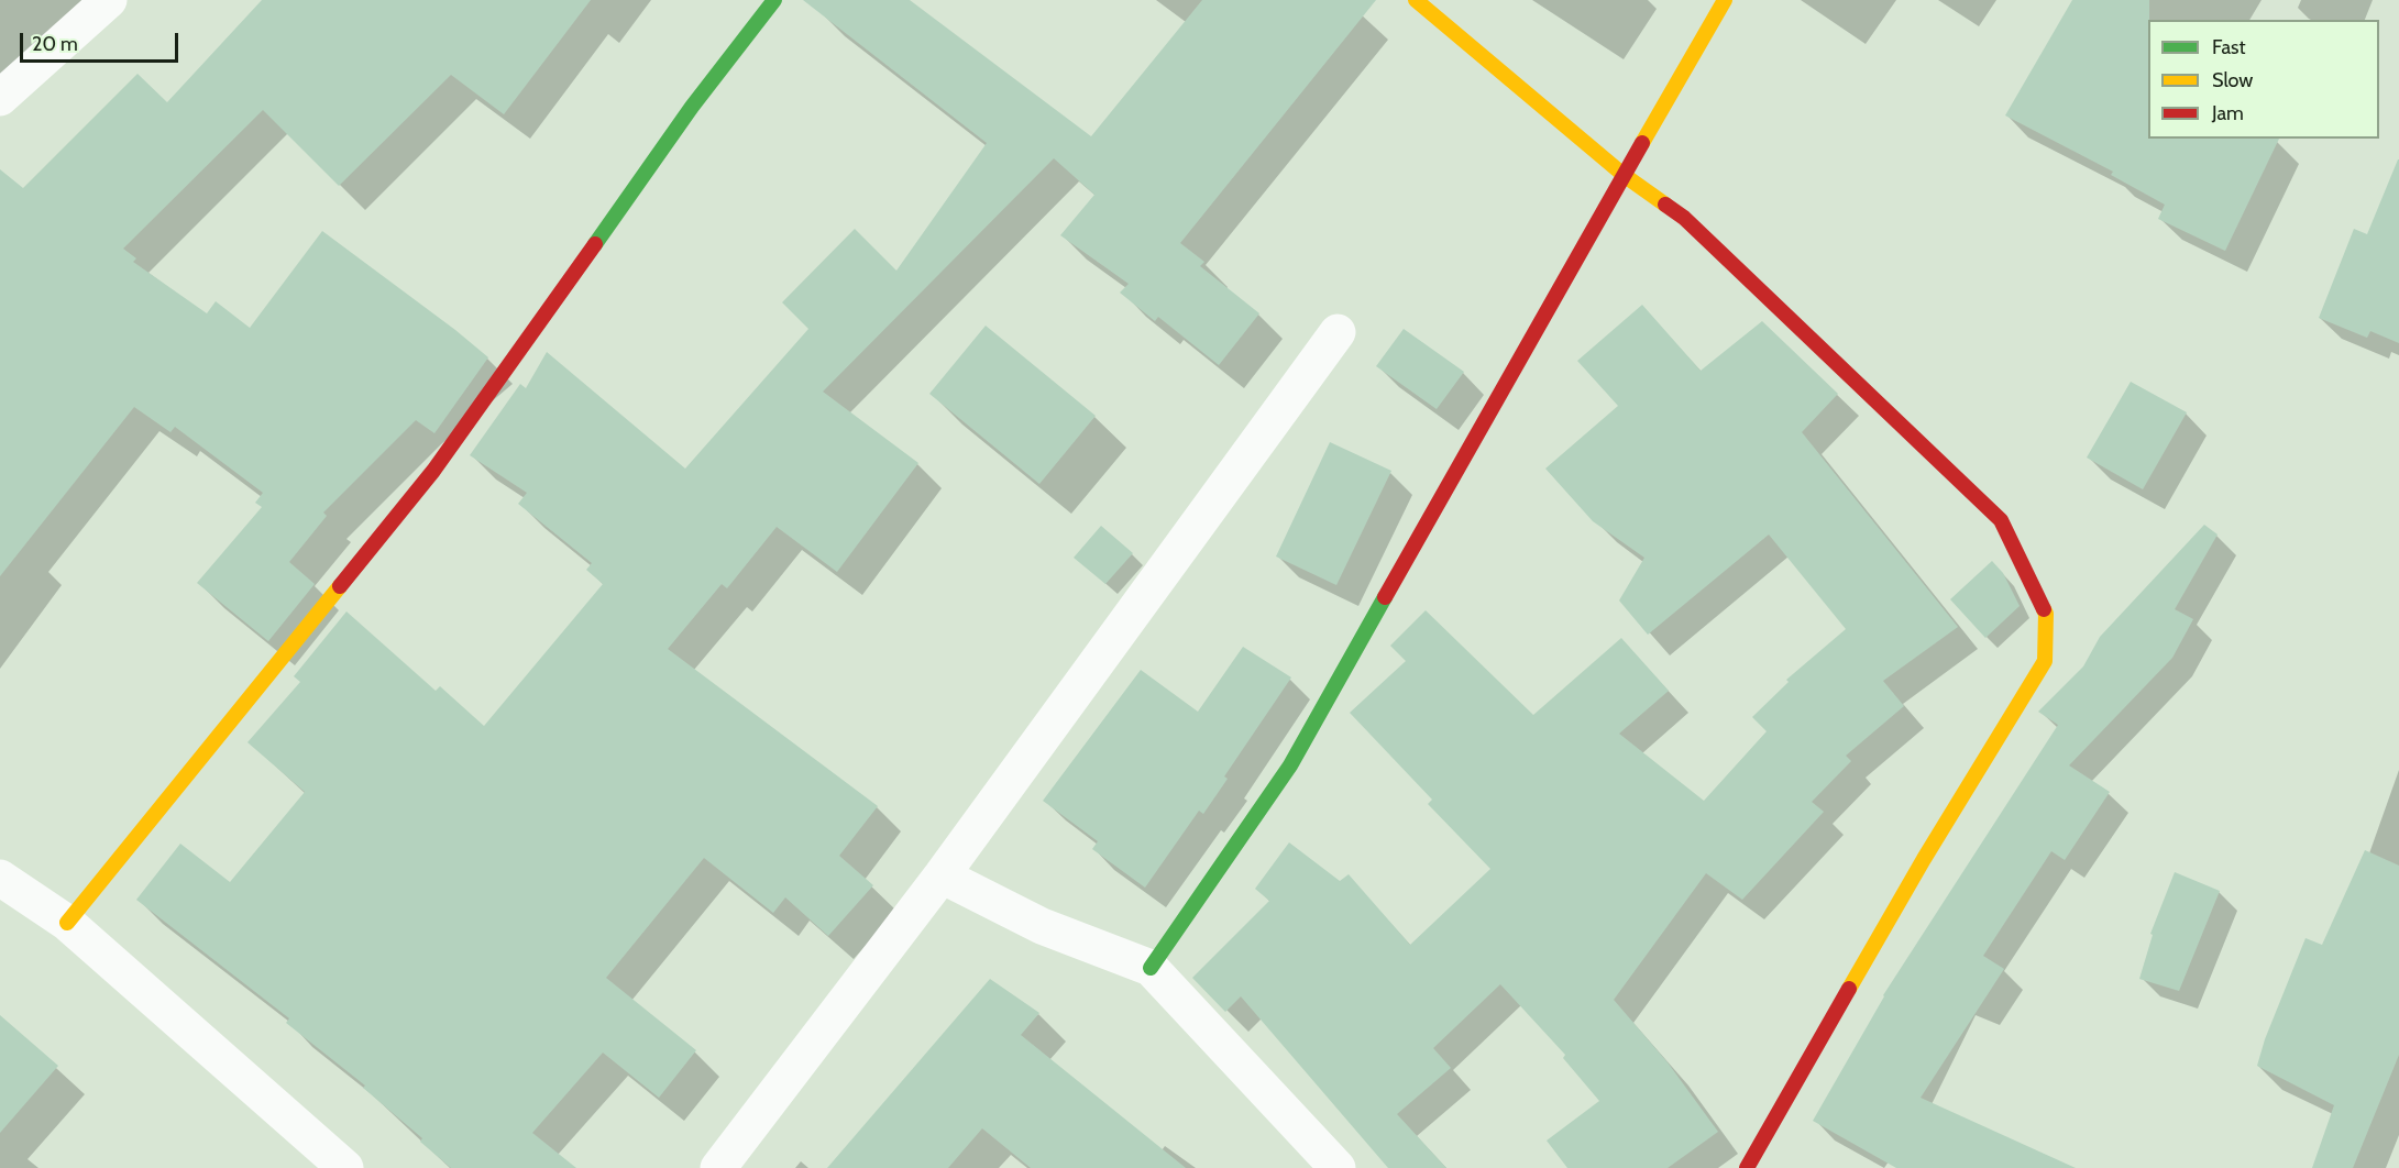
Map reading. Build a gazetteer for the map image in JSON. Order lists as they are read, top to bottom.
{
  "legend": ["Fast", "Slow", "Jam"],
  "scale_bar": "20 m"
}
